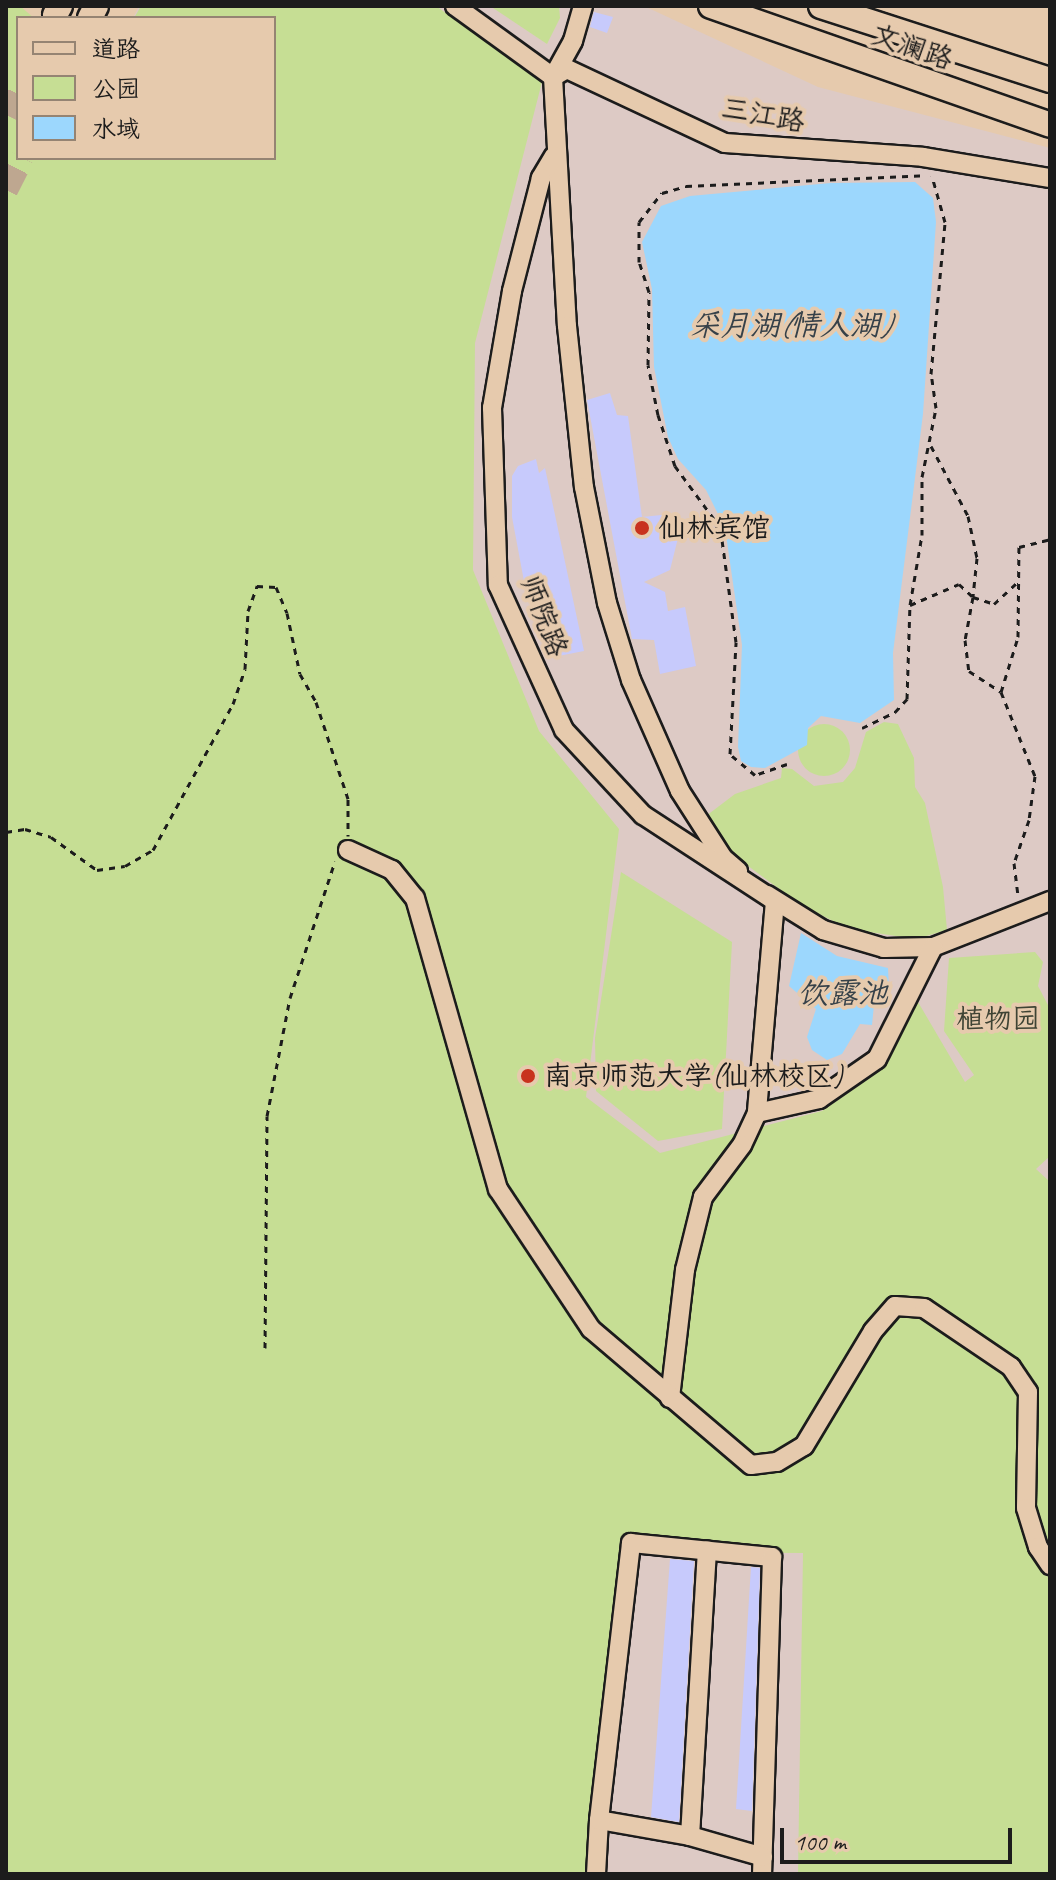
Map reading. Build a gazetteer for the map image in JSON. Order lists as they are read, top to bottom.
{
  "streets": {
    "main road": ["文澜路"],
    "street": ["三江路", "师院路"]
  },
  "crossings": [
    ["三江路", "师院路"]
  ],
  "water": ["采月湖(情人湖)", "饮露池"],
  "parks": ["植物园"],
  "places": ["仙林宾馆", "南京师范大学(仙林校区)"],
  "legend": ["道路", "公园", "水域"],
  "scale_bar": "100 m"
}
